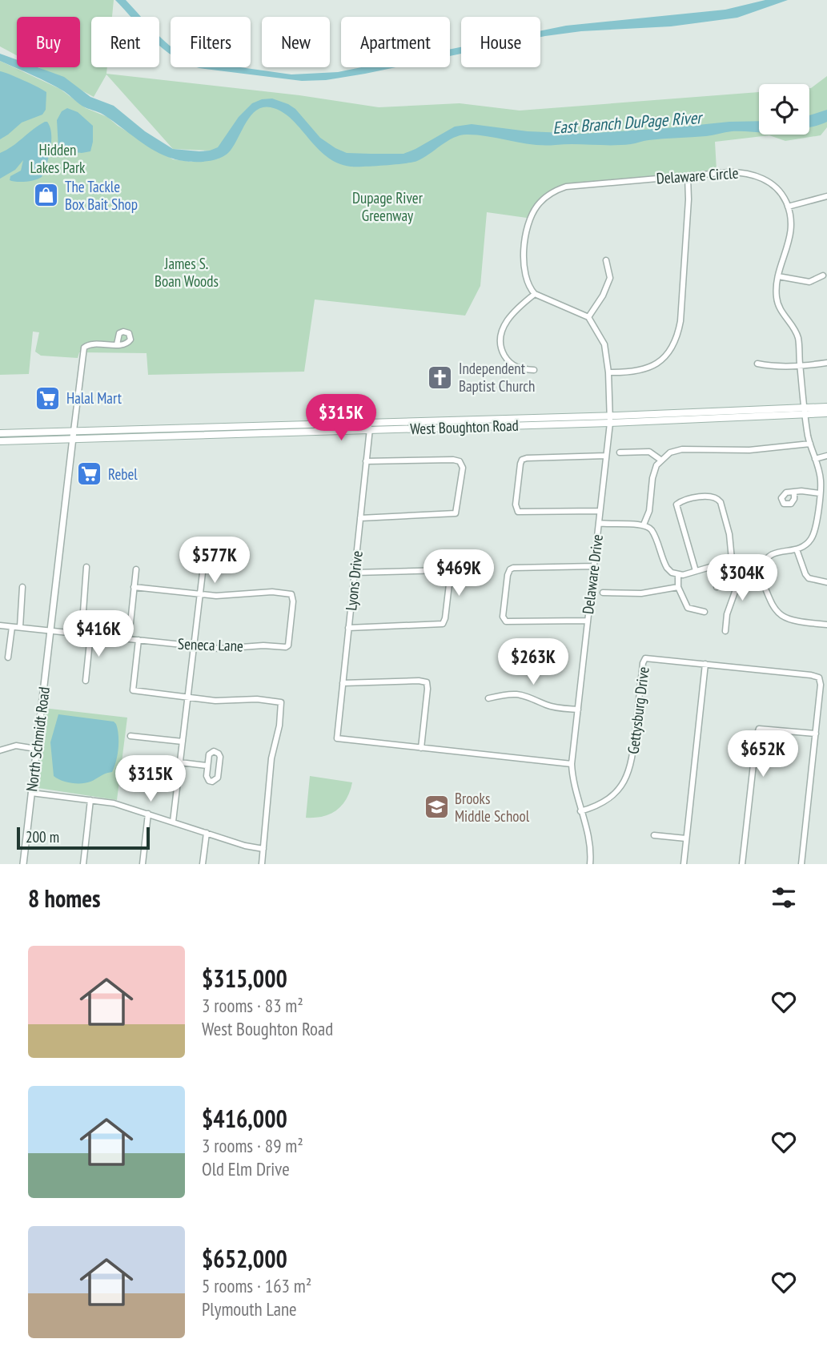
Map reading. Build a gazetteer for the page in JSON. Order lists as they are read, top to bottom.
{
  "streets": {
    "main road": ["West Boughton Road"],
    "street": [
      "Delaware Circle",
      "Delaware Drive",
      "Lyons Drive",
      "Seneca Lane",
      "Gettysburg Drive",
      "North Schmidt Road"
    ]
  },
  "crossings": [
    ["West Boughton Road", "Delaware Drive"],
    ["West Boughton Road", "Lyons Drive"],
    ["West Boughton Road", "North Schmidt Road"],
    ["Delaware Drive", "Gettysburg Drive"],
    ["Seneca Lane", "North Schmidt Road"]
  ],
  "water": ["East Branch DuPage River"],
  "parks": ["Hidden Lakes Park", "Dupage River Greenway", "James S. Boan Woods"],
  "places": {
    "shop": ["The Tackle Box Bait Shop"],
    "church": ["Independent Baptist Church"],
    "supermarket": ["Halal Mart", "Rebel"],
    "school or university": ["Brooks Middle School"]
  },
  "scale_bar": "200 m",
  "page": {
    "chip": [
      "Buy",
      "Rent",
      "Filters",
      "New",
      "Apartment",
      "House"
    ],
    "price": [
      "$315K",
      "$577K",
      "$469K",
      "$304K",
      "$416K",
      "$263K",
      "$652K",
      "$315K"
    ],
    "scale": "200 m",
    "heading": "8 homes",
    "list": [
      {
        "name": "$315,000",
        "note": "3 rooms · 83 m² · West Boughton Road"
      },
      {
        "name": "$416,000",
        "note": "3 rooms · 89 m² · Old Elm Drive"
      },
      {
        "name": "$652,000",
        "note": "5 rooms · 163 m² · Plymouth Lane"
      }
    ]
  }
}
